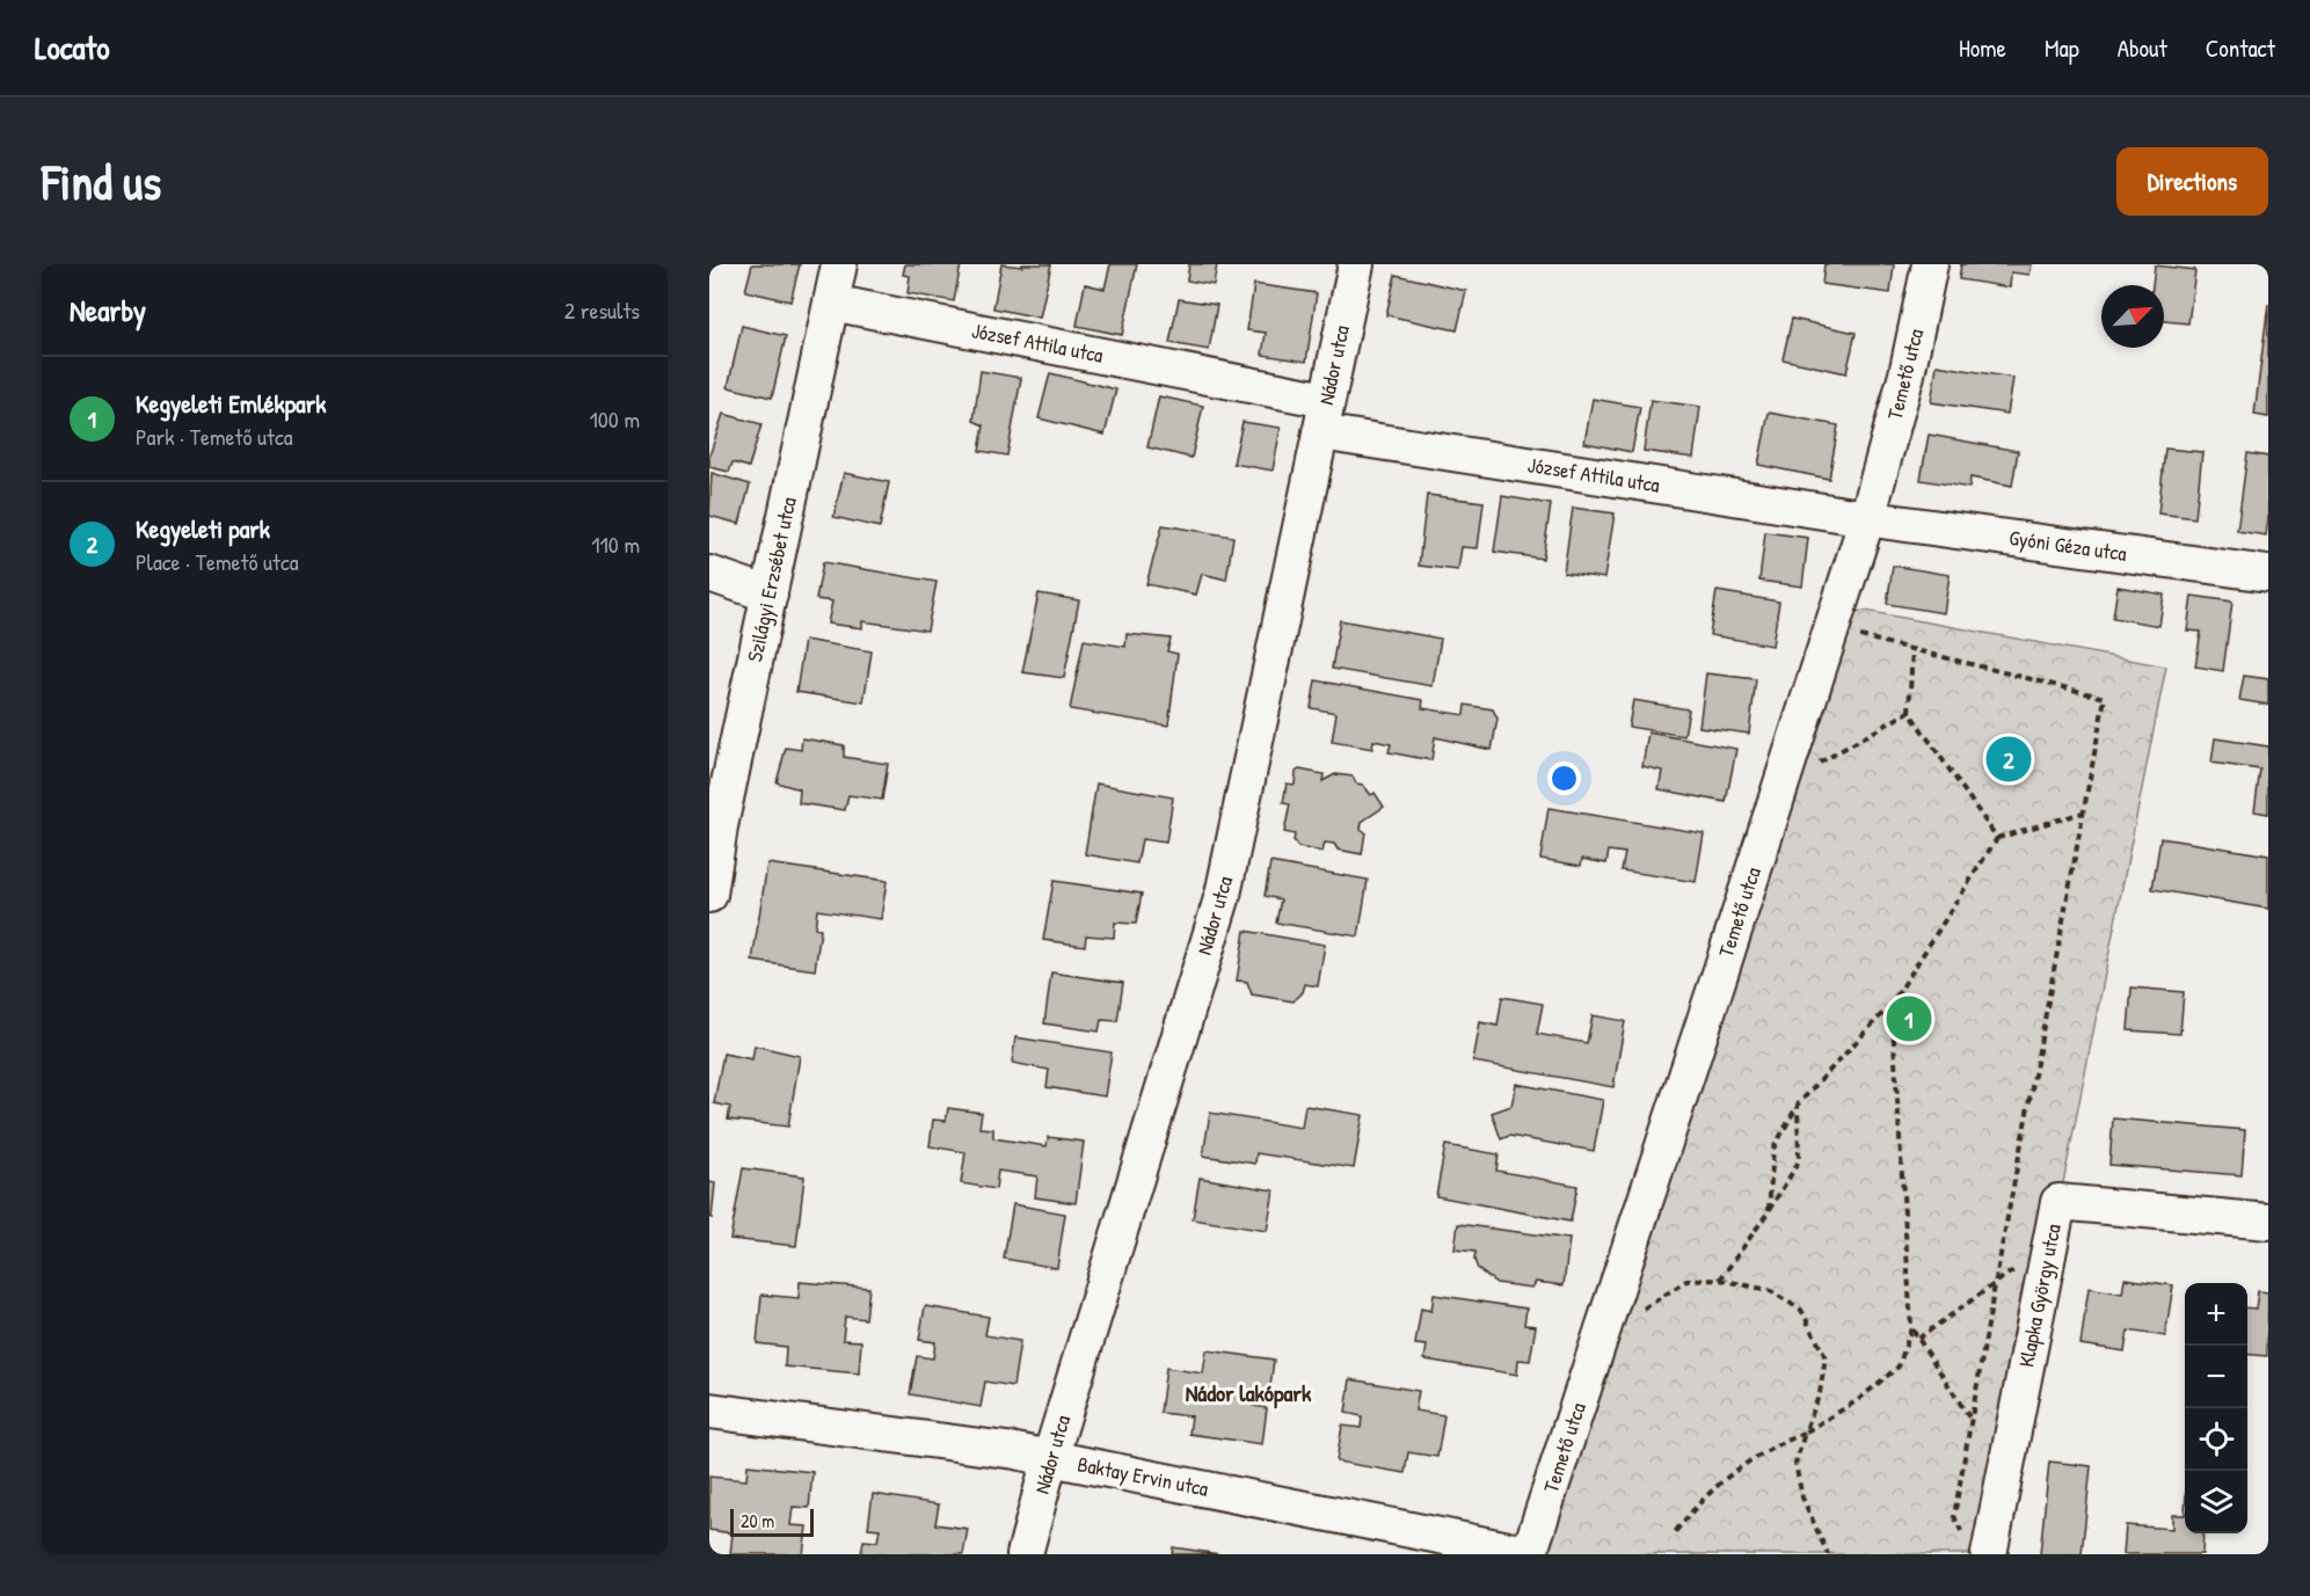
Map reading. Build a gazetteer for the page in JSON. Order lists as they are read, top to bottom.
{
  "streets": {
    "street": [
      "József Attila utca",
      "Nádor utca",
      "Temető utca",
      "Gyóni Géza utca",
      "Szilágyi Erzsébet utca",
      "Klapka György utca",
      "Baktay Ervin utca"
    ]
  },
  "crossings": [
    ["József Attila utca", "Nádor utca"],
    ["József Attila utca", "Temető utca"],
    ["József Attila utca", "Gyóni Géza utca"],
    ["József Attila utca", "Szilágyi Erzsébet utca"],
    ["Nádor utca", "Baktay Ervin utca"],
    ["Temető utca", "Gyóni Géza utca"],
    ["Temető utca", "Baktay Ervin utca"]
  ],
  "districts": ["Nádor lakópark"],
  "scale_bar": "20 m",
  "north": "top right",
  "page": {
    "header": "Locato",
    "nav": [
      "Home",
      "Map",
      "About",
      "Contact"
    ],
    "buttons": "Directions",
    "title": "Find us",
    "heading": ["Nearby", "2 results"],
    "list": [
      {
        "mark": "1",
        "name": "Kegyeleti Emlékpark",
        "note": "Park · Temető utca",
        "value": "100 m"
      },
      {
        "mark": "2",
        "name": "Kegyeleti park",
        "note": "Place · Temető utca",
        "value": "110 m"
      }
    ],
    "pins": ["2", "1"],
    "map_buttons": ["+", "−"],
    "scale": "20 m"
  }
}
